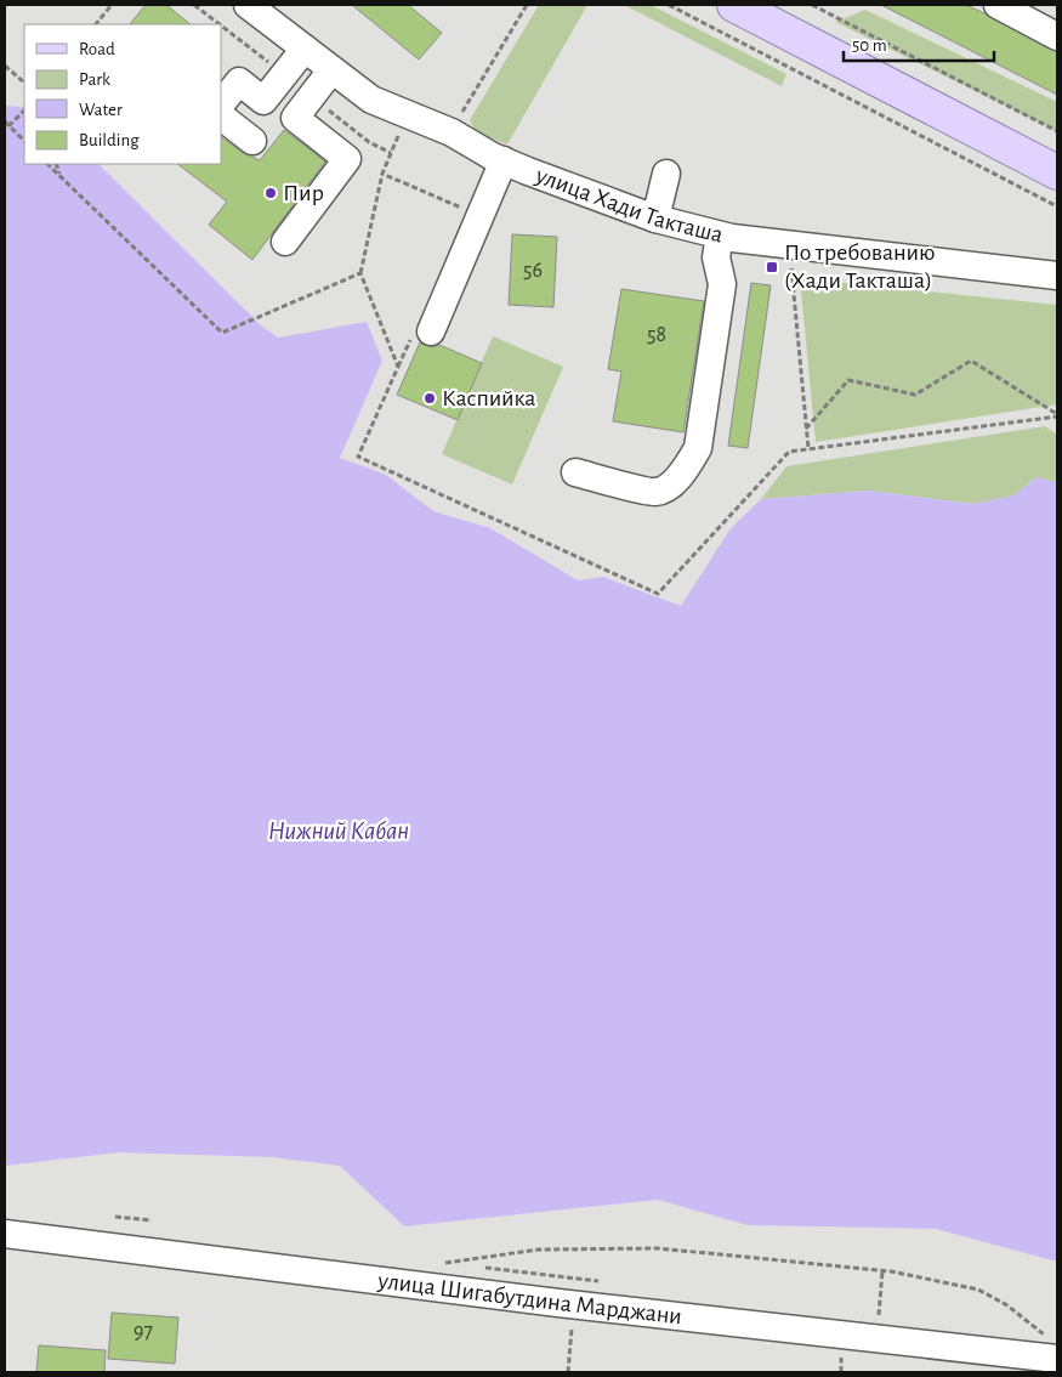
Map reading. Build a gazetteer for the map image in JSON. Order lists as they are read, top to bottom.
{
  "streets": {
    "street": ["улица Хади Такташа", "улица Шигабутдина Марджани"]
  },
  "water": ["Нижний Кабан"],
  "places": {
    "other": ["Пир", "Каспийка"],
    "transit": ["По требованию (Хади Такташа)"]
  },
  "house_numbers": ["56", "58", "97"],
  "legend": [
    "Road",
    "Park",
    "Water",
    "Building"
  ],
  "scale_bar": "50 m"
}
